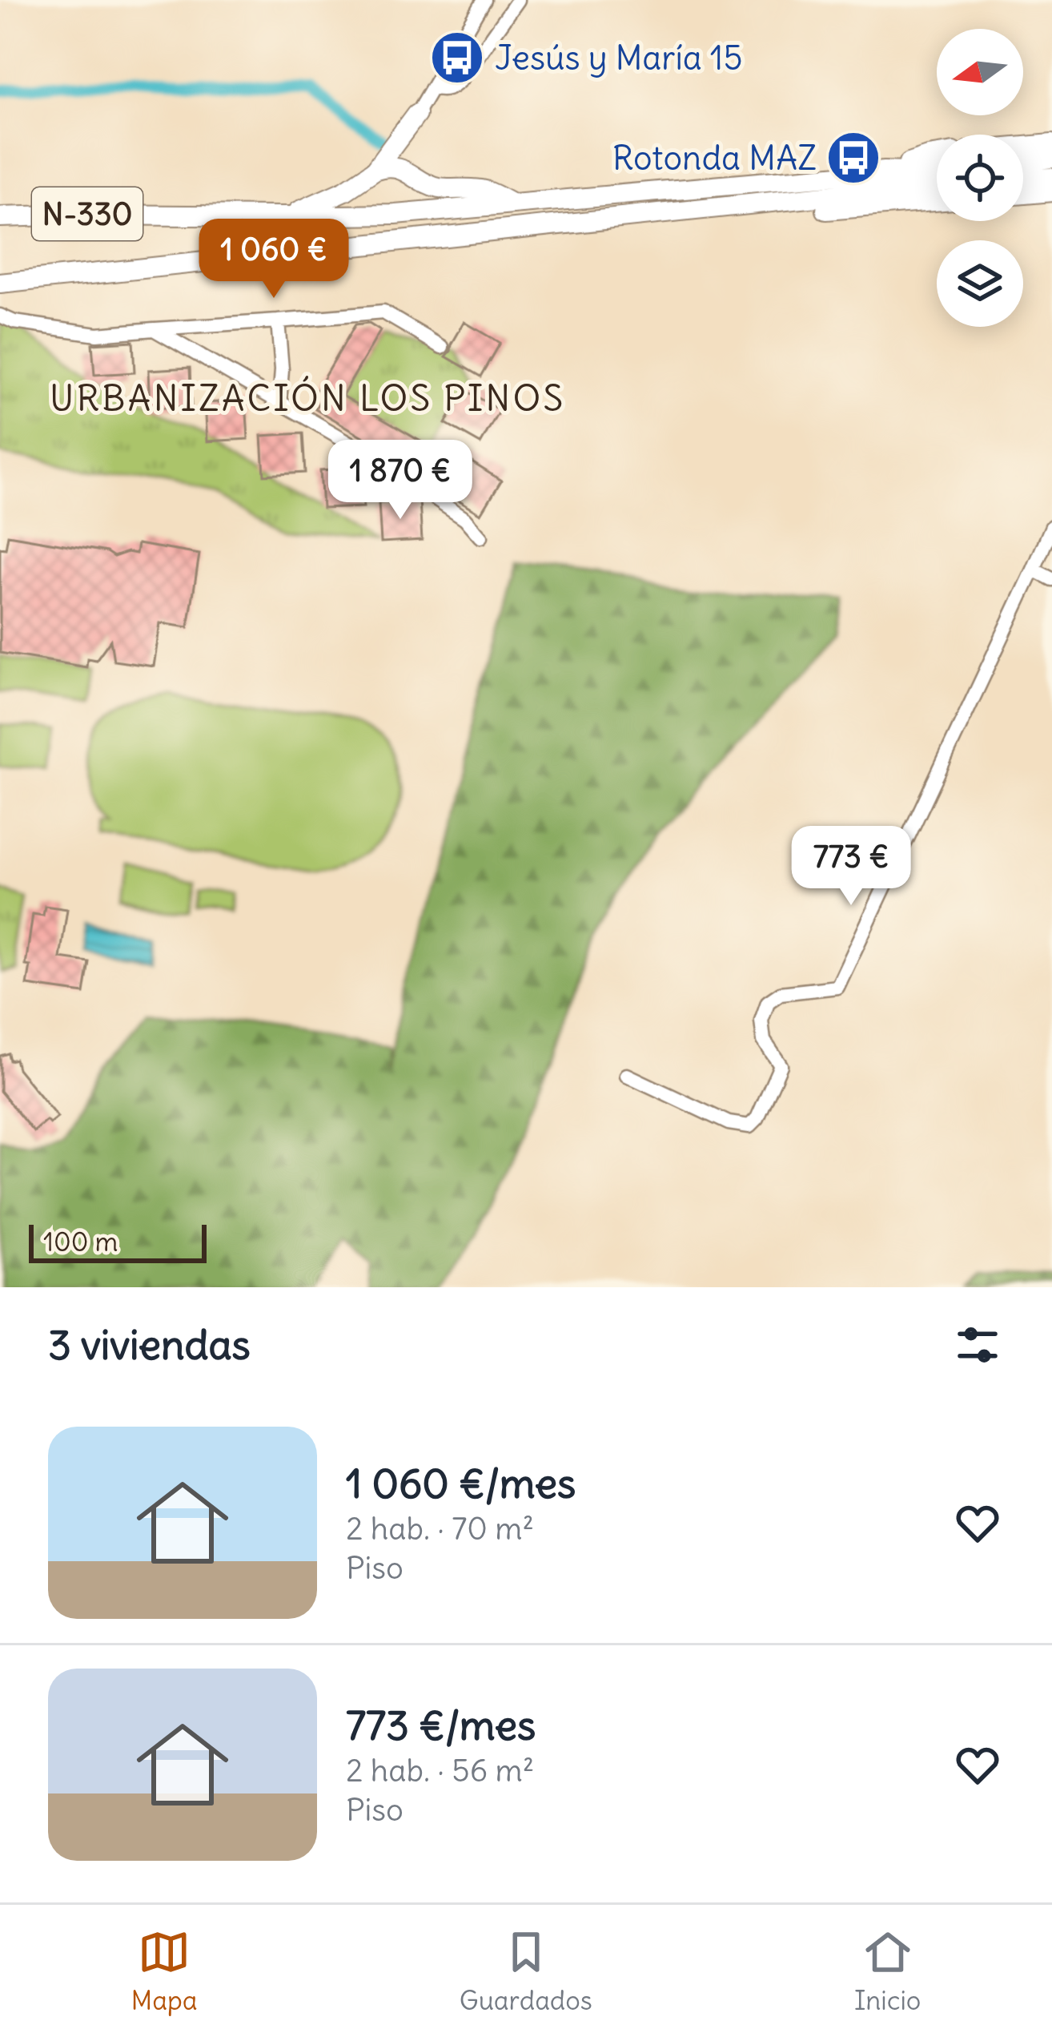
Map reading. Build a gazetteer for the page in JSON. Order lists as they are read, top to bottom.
{
  "streets": {
    "highway": ["N-330"]
  },
  "districts": ["URBANIZACIÓN LOS PINOS"],
  "places": {
    "bus stop": ["Jesús y María 15", "Rotonda MAZ"]
  },
  "scale_bar": "100 m",
  "north": "left",
  "page": {
    "price": ["1 060 €", "1 870 €", "773 €"],
    "scale": "100 m",
    "heading": "3 viviendas",
    "list": [
      {
        "name": "1 060 €/mes",
        "note": "2 hab. · 70 m² · Piso"
      },
      {
        "name": "773 €/mes",
        "note": "2 hab. · 56 m² · Piso"
      }
    ],
    "tabs": ["Mapa", "Guardados", "Inicio"]
  }
}
